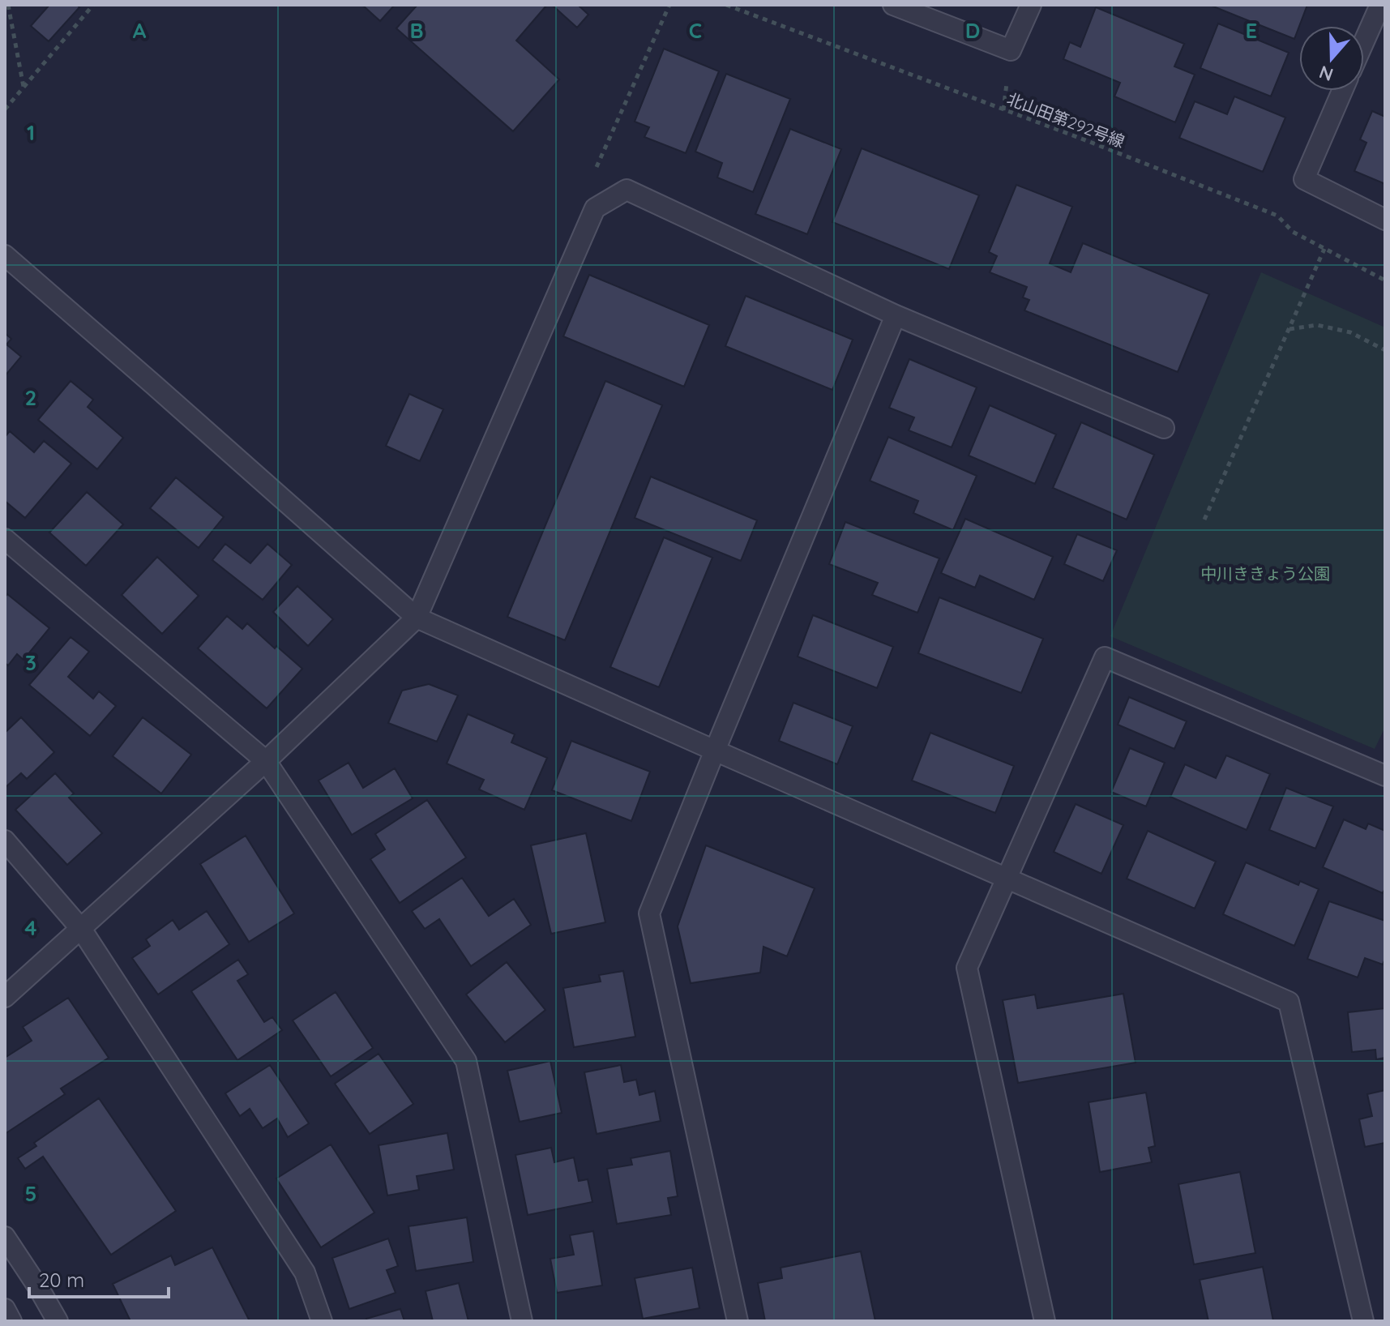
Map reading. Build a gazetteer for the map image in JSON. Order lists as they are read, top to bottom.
{
  "streets": {
    "path": ["北山田第292号線"]
  },
  "parks": ["中川ききょう公園"],
  "scale_bar": "20 m",
  "north": "bottom",
  "grid": {
    "columns": [
      "A",
      "B",
      "C",
      "D",
      "E"
    ],
    "rows": [
      "1",
      "2",
      "3",
      "4",
      "5"
    ]
  }
}
